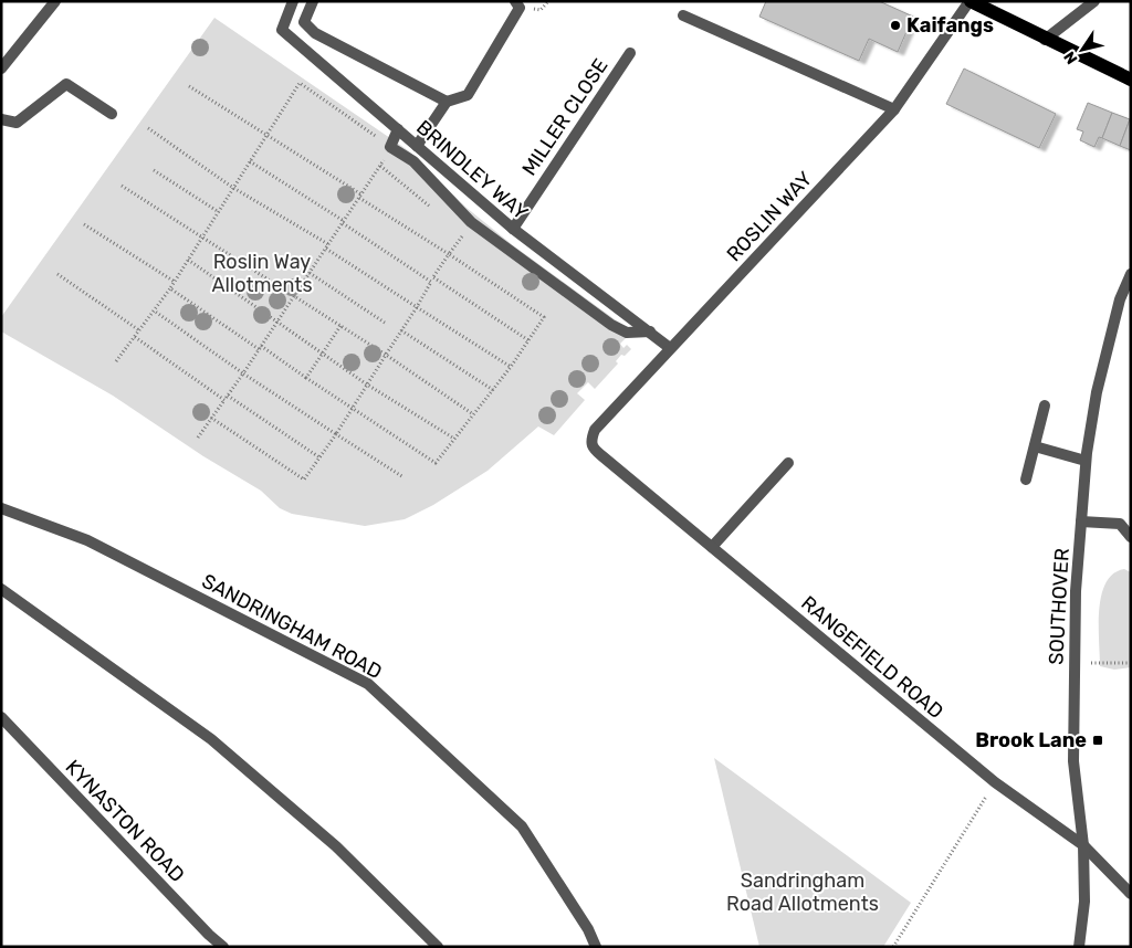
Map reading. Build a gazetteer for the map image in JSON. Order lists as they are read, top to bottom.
{
  "streets": {
    "street": [
      "MILLER CLOSE",
      "BRINDLEY WAY",
      "ROSLIN WAY",
      "SOUTHOVER",
      "SANDRINGHAM ROAD",
      "RANGEFIELD ROAD",
      "KYNASTON ROAD"
    ]
  },
  "crossings": [
    ["MILLER CLOSE", "BRINDLEY WAY"],
    ["BRINDLEY WAY", "ROSLIN WAY"],
    ["ROSLIN WAY", "RANGEFIELD ROAD"],
    ["SOUTHOVER", "RANGEFIELD ROAD"]
  ],
  "parks": ["Roslin Way Allotments", "Sandringham Road Allotments"],
  "places": {
    "other": ["Kaifangs"],
    "transit": ["Brook Lane"]
  },
  "north": "bottom left"
}
